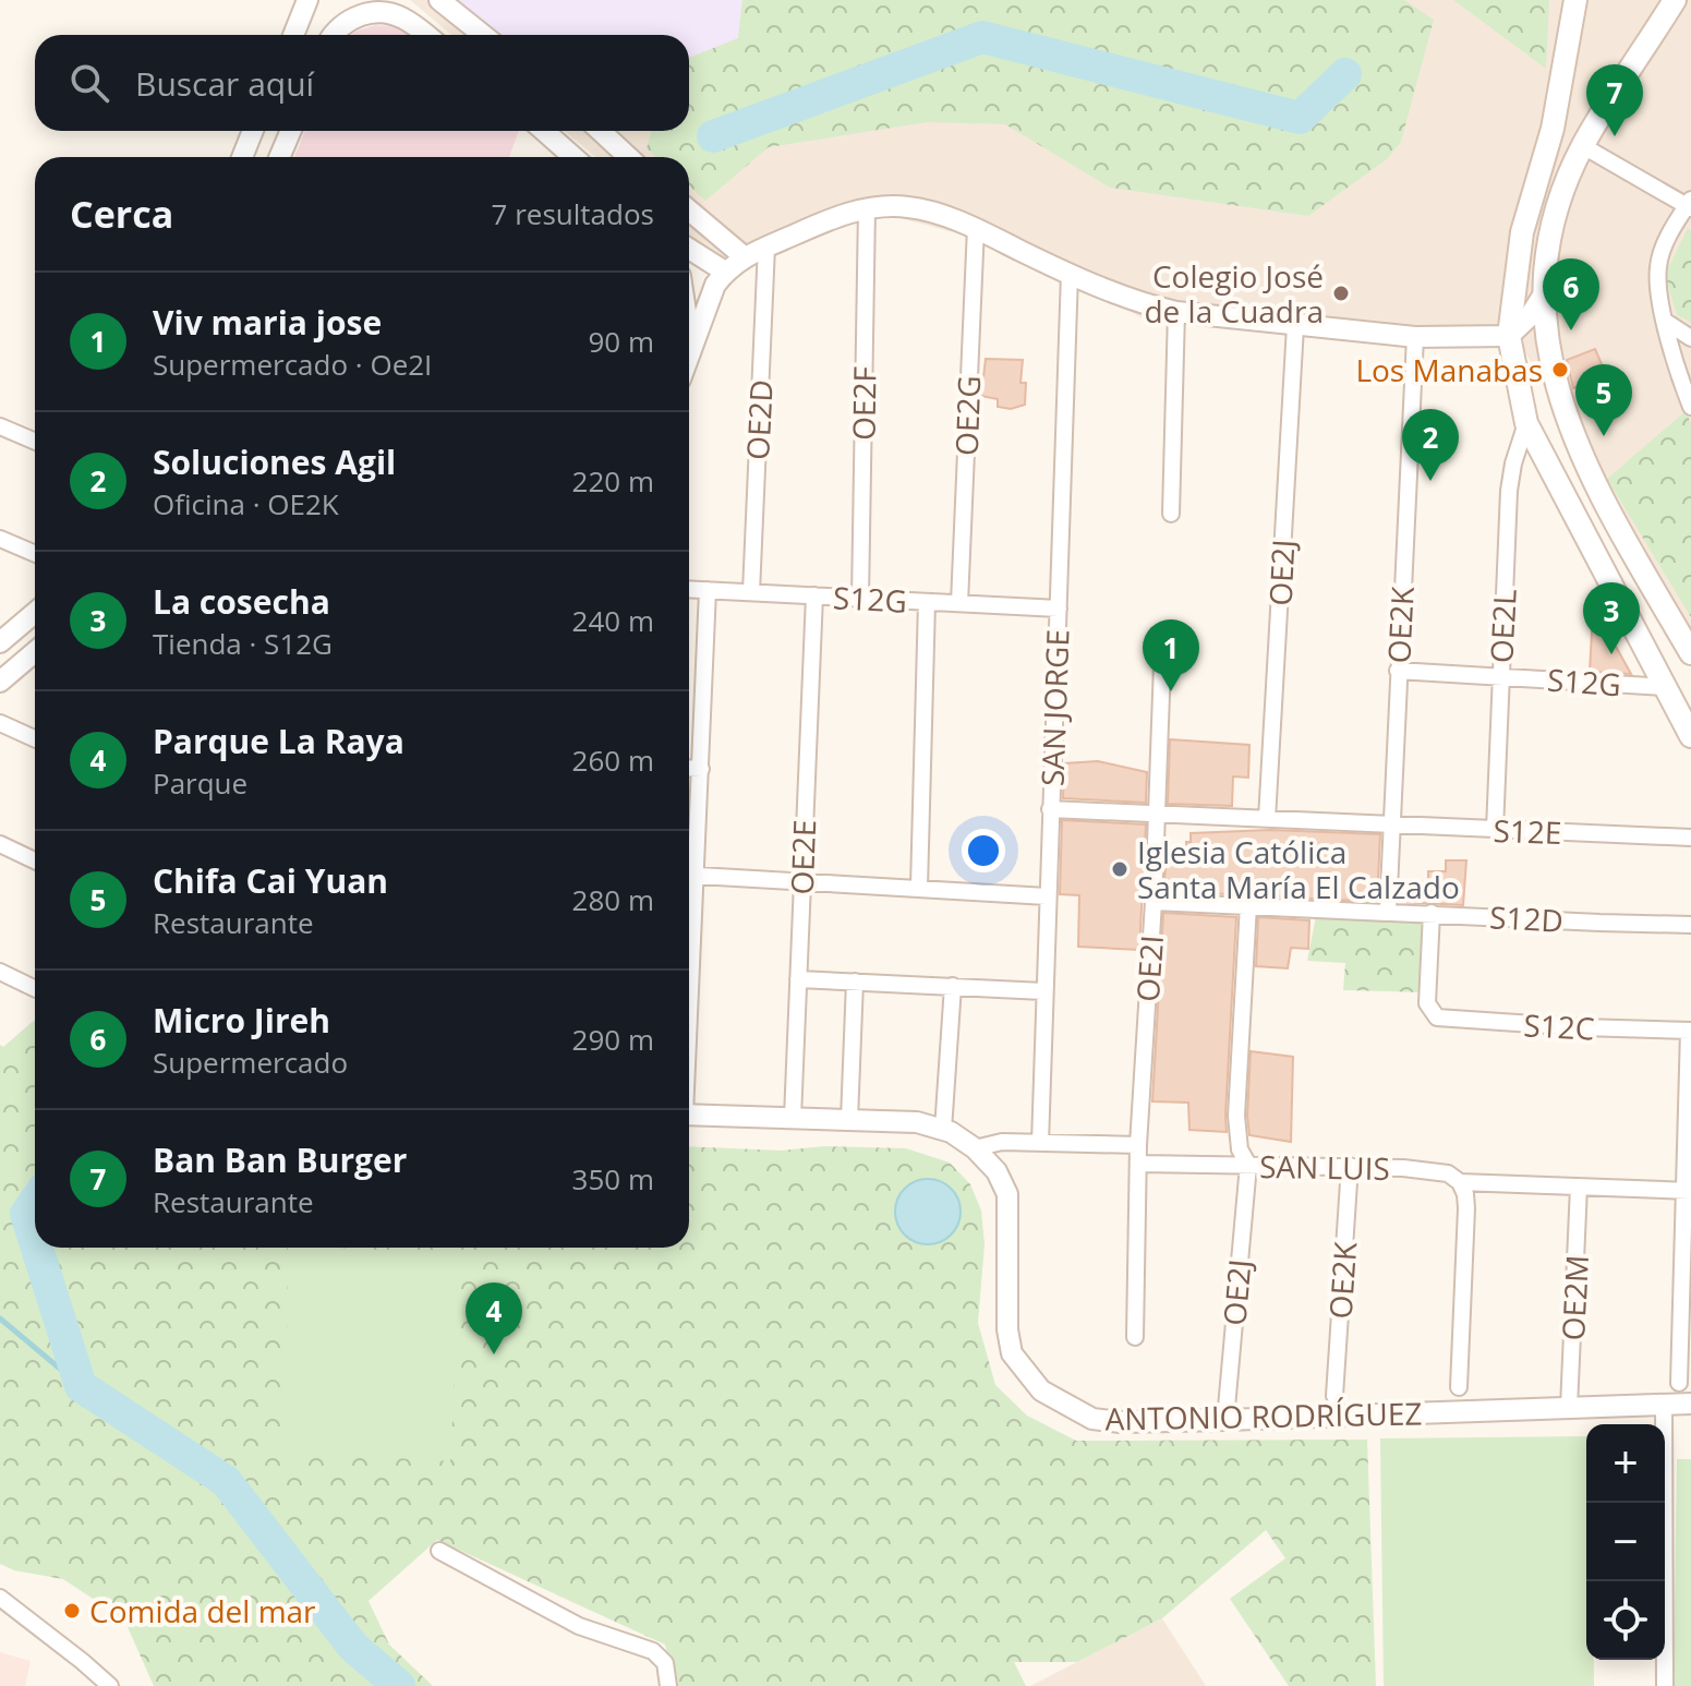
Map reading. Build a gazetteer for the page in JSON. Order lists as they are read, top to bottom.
{
  "streets": {
    "street": [
      "OE2F",
      "OE2G",
      "OE2D",
      "OE2J",
      "S12G",
      "OE2K",
      "OE2L",
      "SAN JORGE",
      "S12E",
      "OE2E",
      "S12D",
      "OE2I",
      "S12C",
      "SAN LUIS",
      "OE2M",
      "ANTONIO RODRÍGUEZ"
    ]
  },
  "crossings": [
    ["OE2F", "S12G"],
    ["OE2G", "S12G"],
    ["OE2D", "S12G"],
    ["OE2J", "S12E"],
    ["OE2J", "SAN LUIS"],
    ["OE2J", "ANTONIO RODRÍGUEZ"],
    ["S12G", "OE2K"],
    ["S12G", "OE2L"],
    ["S12G", "SAN JORGE"],
    ["S12G", "OE2E"],
    ["OE2K", "S12E"],
    ["OE2K", "S12D"],
    ["OE2K", "SAN LUIS"],
    ["OE2L", "S12E"],
    ["SAN JORGE", "S12E"],
    ["S12E", "OE2I"],
    ["OE2E", "ANTONIO RODRÍGUEZ"],
    ["S12D", "OE2I"],
    ["S12D", "S12C"],
    ["SAN LUIS", "OE2M"],
    ["OE2M", "ANTONIO RODRÍGUEZ"]
  ],
  "places": [
    "Colegio José de la Cuadra",
    "Los Manabas",
    "Iglesia Católica Santa María El Calzado",
    "Comida del mar"
  ],
  "page": {
    "search": "Buscar aquí",
    "pins": [
      "7",
      "6",
      "5",
      "2",
      "3",
      "1",
      "4"
    ],
    "heading": ["Cerca", "7 resultados"],
    "list": [
      {
        "mark": "1",
        "name": "Viv maria jose",
        "note": "Supermercado · Oe2I",
        "value": "90 m"
      },
      {
        "mark": "2",
        "name": "Soluciones Agil",
        "note": "Oficina · OE2K",
        "value": "220 m"
      },
      {
        "mark": "3",
        "name": "La cosecha",
        "note": "Tienda · S12G",
        "value": "240 m"
      },
      {
        "mark": "4",
        "name": "Parque La Raya",
        "note": "Parque",
        "value": "260 m"
      },
      {
        "mark": "5",
        "name": "Chifa Cai Yuan",
        "note": "Restaurante",
        "value": "280 m"
      },
      {
        "mark": "6",
        "name": "Micro Jireh",
        "note": "Supermercado",
        "value": "290 m"
      },
      {
        "mark": "7",
        "name": "Ban Ban Burger",
        "note": "Restaurante",
        "value": "350 m"
      }
    ],
    "map_buttons": ["+", "−"]
  }
}
